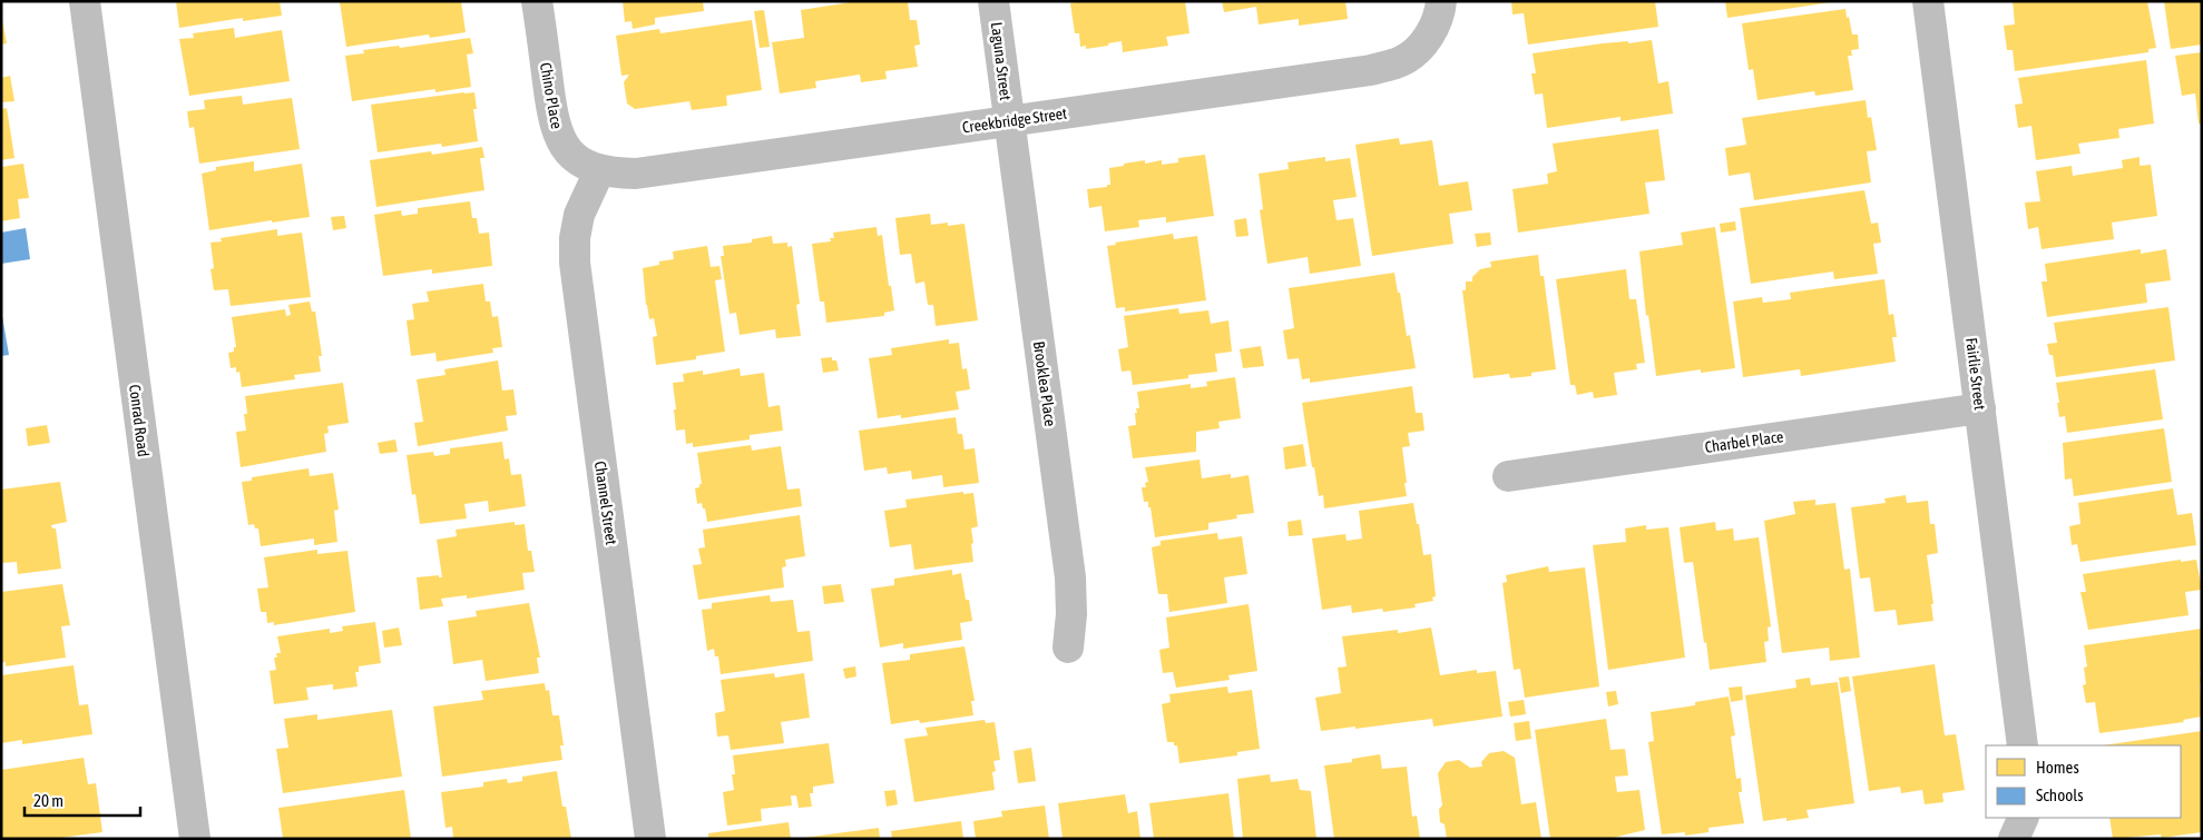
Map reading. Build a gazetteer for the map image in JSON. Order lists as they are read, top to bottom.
{
  "streets": {
    "street": [
      "Laguna Street",
      "Chino Place",
      "Creekbridge Street",
      "Fairlie Street",
      "Brooklea Place",
      "Conrad Road",
      "Charbel Place",
      "Channel Street"
    ]
  },
  "crossings": [
    ["Laguna Street", "Creekbridge Street"],
    ["Laguna Street", "Brooklea Place"],
    ["Chino Place", "Creekbridge Street"],
    ["Chino Place", "Channel Street"],
    ["Creekbridge Street", "Brooklea Place"],
    ["Creekbridge Street", "Channel Street"],
    ["Fairlie Street", "Charbel Place"]
  ],
  "legend": ["Homes", "Schools"],
  "scale_bar": "20 m"
}
